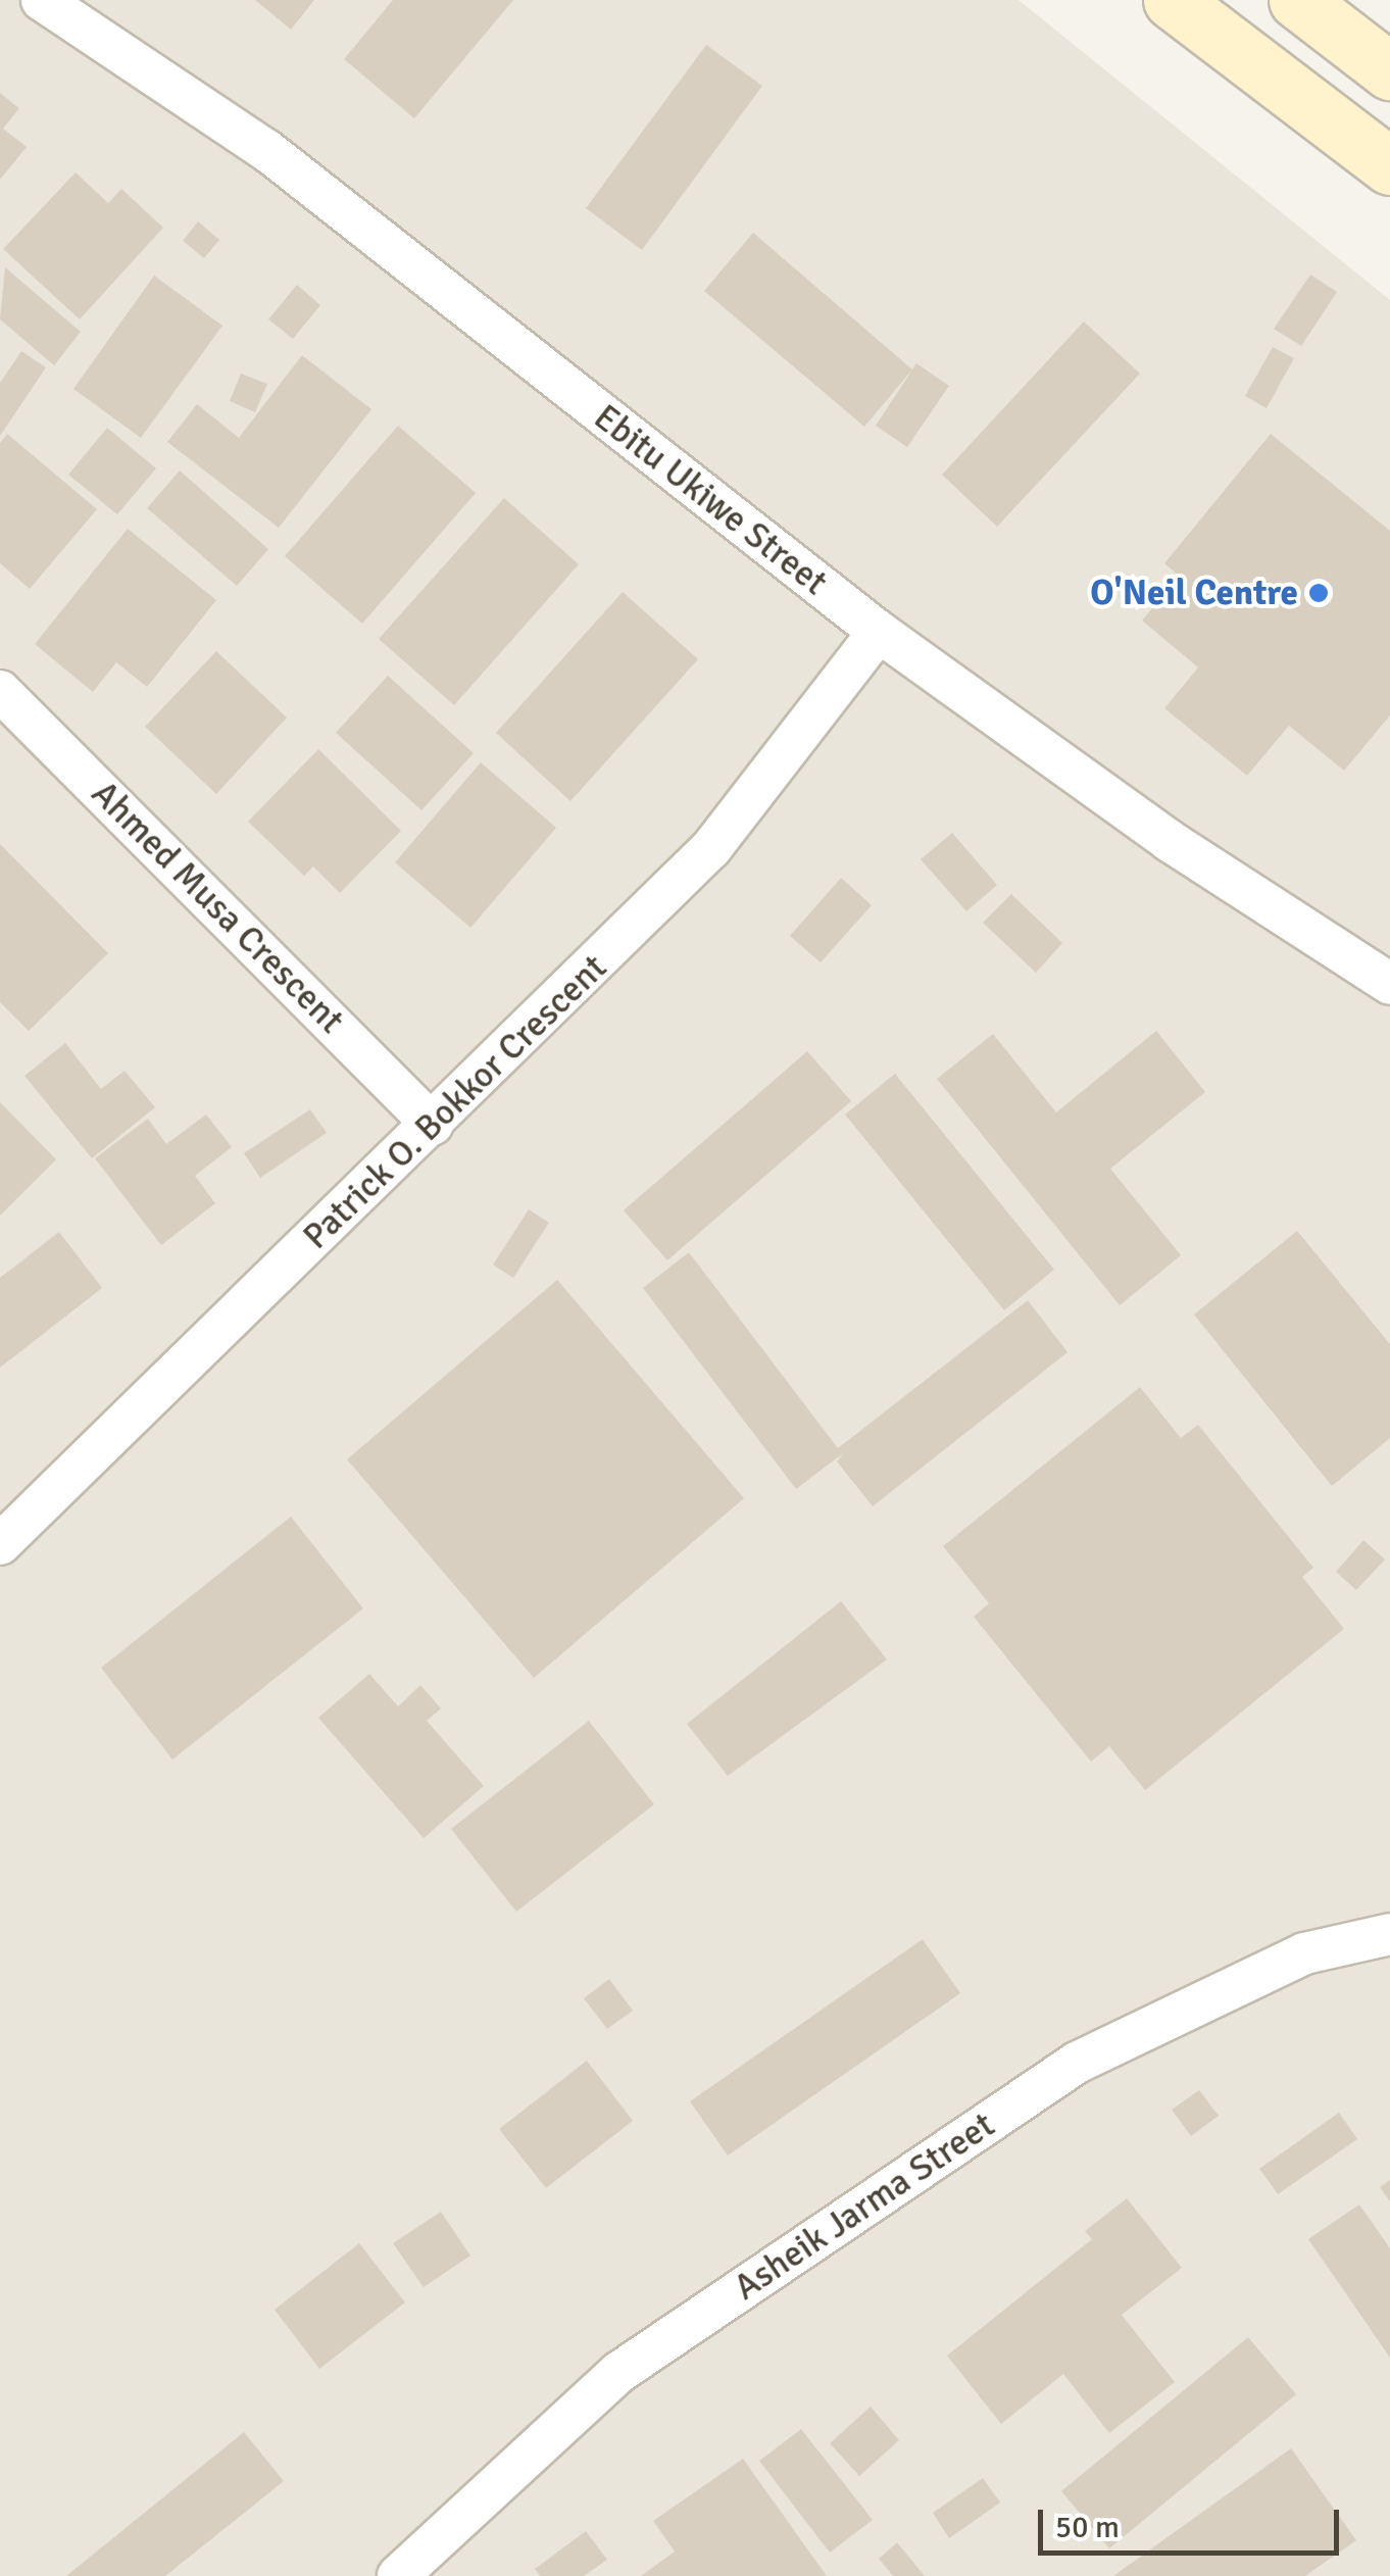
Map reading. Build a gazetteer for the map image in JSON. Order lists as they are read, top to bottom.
{
  "streets": {
    "street": [
      "Ebitu Ukiwe Street",
      "Ahmed Musa Crescent",
      "Patrick O. Bokkor Crescent",
      "Asheik Jarma Street"
    ]
  },
  "crossings": [
    ["Ebitu Ukiwe Street", "Patrick O. Bokkor Crescent"],
    ["Ahmed Musa Crescent", "Patrick O. Bokkor Crescent"]
  ],
  "places": ["O'Neil Centre"],
  "scale_bar": "50 m"
}
